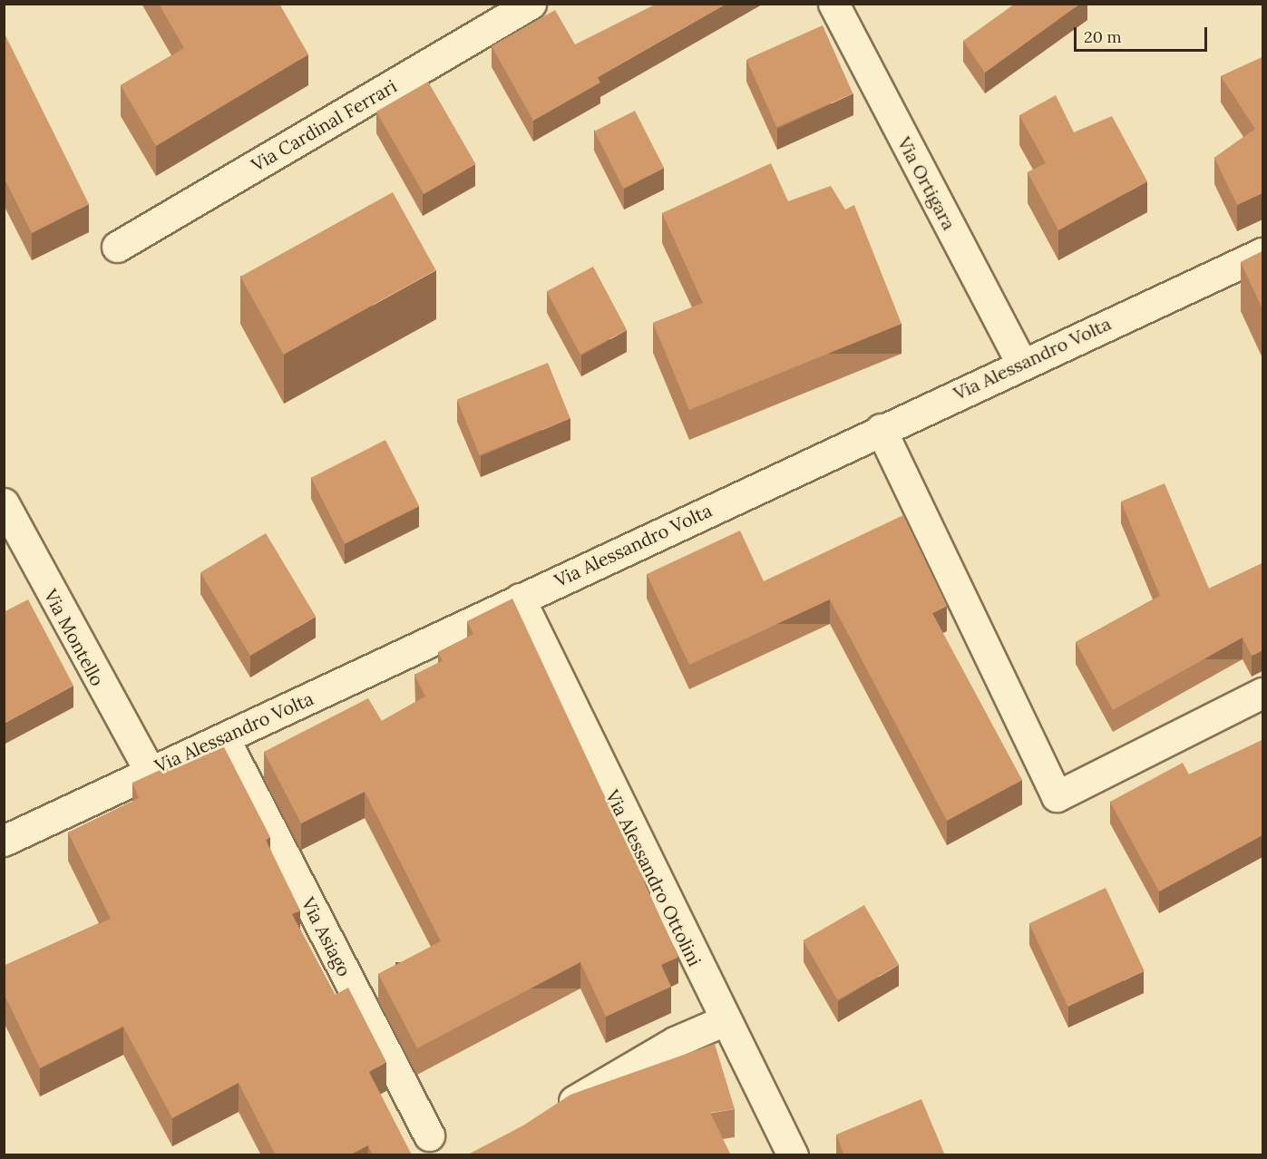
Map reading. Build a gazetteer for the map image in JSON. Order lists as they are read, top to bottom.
{
  "streets": {
    "street": [
      "Via Cardinal Ferrari",
      "Via Ortigara",
      "Via Alessandro Volta",
      "Via Montello",
      "Via Alessandro Ottolini",
      "Via Asiago"
    ]
  },
  "crossings": [
    ["Via Ortigara", "Via Alessandro Volta"],
    ["Via Alessandro Volta", "Via Montello"],
    ["Via Alessandro Volta", "Via Alessandro Ottolini"],
    ["Via Alessandro Volta", "Via Asiago"]
  ],
  "scale_bar": "20 m"
}
